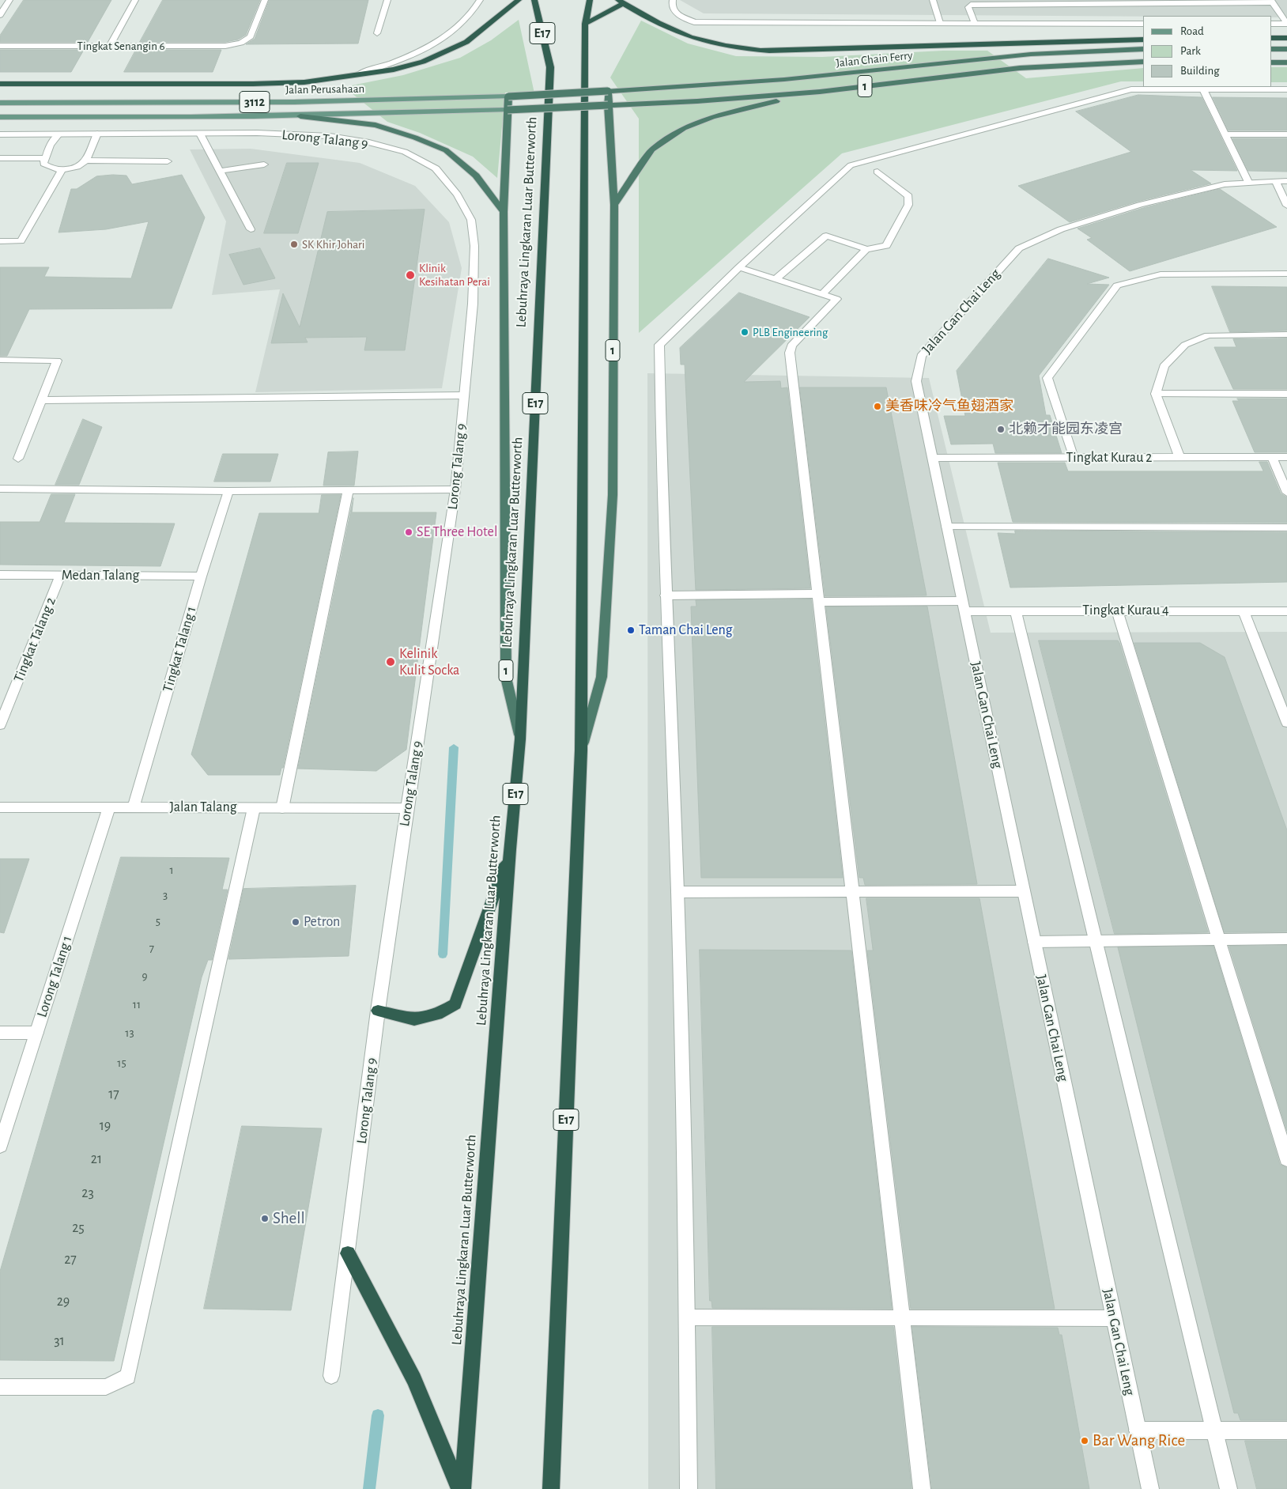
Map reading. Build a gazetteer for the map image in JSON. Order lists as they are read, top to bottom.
{
  "streets": {
    "highway": [
      "E17",
      "Jalan Chain Ferry",
      "1",
      "Lebuhraya Lingkaran Luar Butterworth"
    ],
    "main road": ["Jalan Perusahaan", "3112"],
    "street": [
      "Tingkat Senangin 6",
      "Lorong Talang 9",
      "Jalan Gan Chai Leng",
      "Tingkat Kurau 2",
      "Medan Talang",
      "Tingkat Kurau 4",
      "Tingkat Talang 2",
      "Tingkat Talang 1",
      "Jalan Talang",
      "Lorong Talang 1"
    ]
  },
  "crossings": [
    ["E17", "1"],
    ["Jalan Chain Ferry", "1"],
    ["1", "Jalan Perusahaan"],
    ["1", "Lebuhraya Lingkaran Luar Butterworth"],
    ["Lorong Talang 9", "Jalan Talang"],
    ["Jalan Gan Chai Leng", "Tingkat Kurau 2"],
    ["Jalan Gan Chai Leng", "Tingkat Kurau 4"],
    ["Medan Talang", "Tingkat Talang 2"],
    ["Medan Talang", "Tingkat Talang 1"],
    ["Tingkat Talang 1", "Jalan Talang"],
    ["Jalan Talang", "Lorong Talang 1"]
  ],
  "places": [
    "SK Khir Johari",
    "Klinik Kesihatan Perai",
    "PLB Engineering",
    "美香味冷气鱼翅酒家",
    "北赖才能园东凌宫",
    "SE Three Hotel",
    "Taman Chai Leng",
    "Kelinik Kulit Socka",
    "Petron",
    "Shell",
    "Bar Wang Rice"
  ],
  "house_numbers": [
    "1",
    "3",
    "5",
    "7",
    "9",
    "11",
    "13",
    "15",
    "17",
    "19",
    "21",
    "23",
    "25",
    "27",
    "29",
    "31"
  ],
  "legend": ["Road", "Park", "Building"]
}
